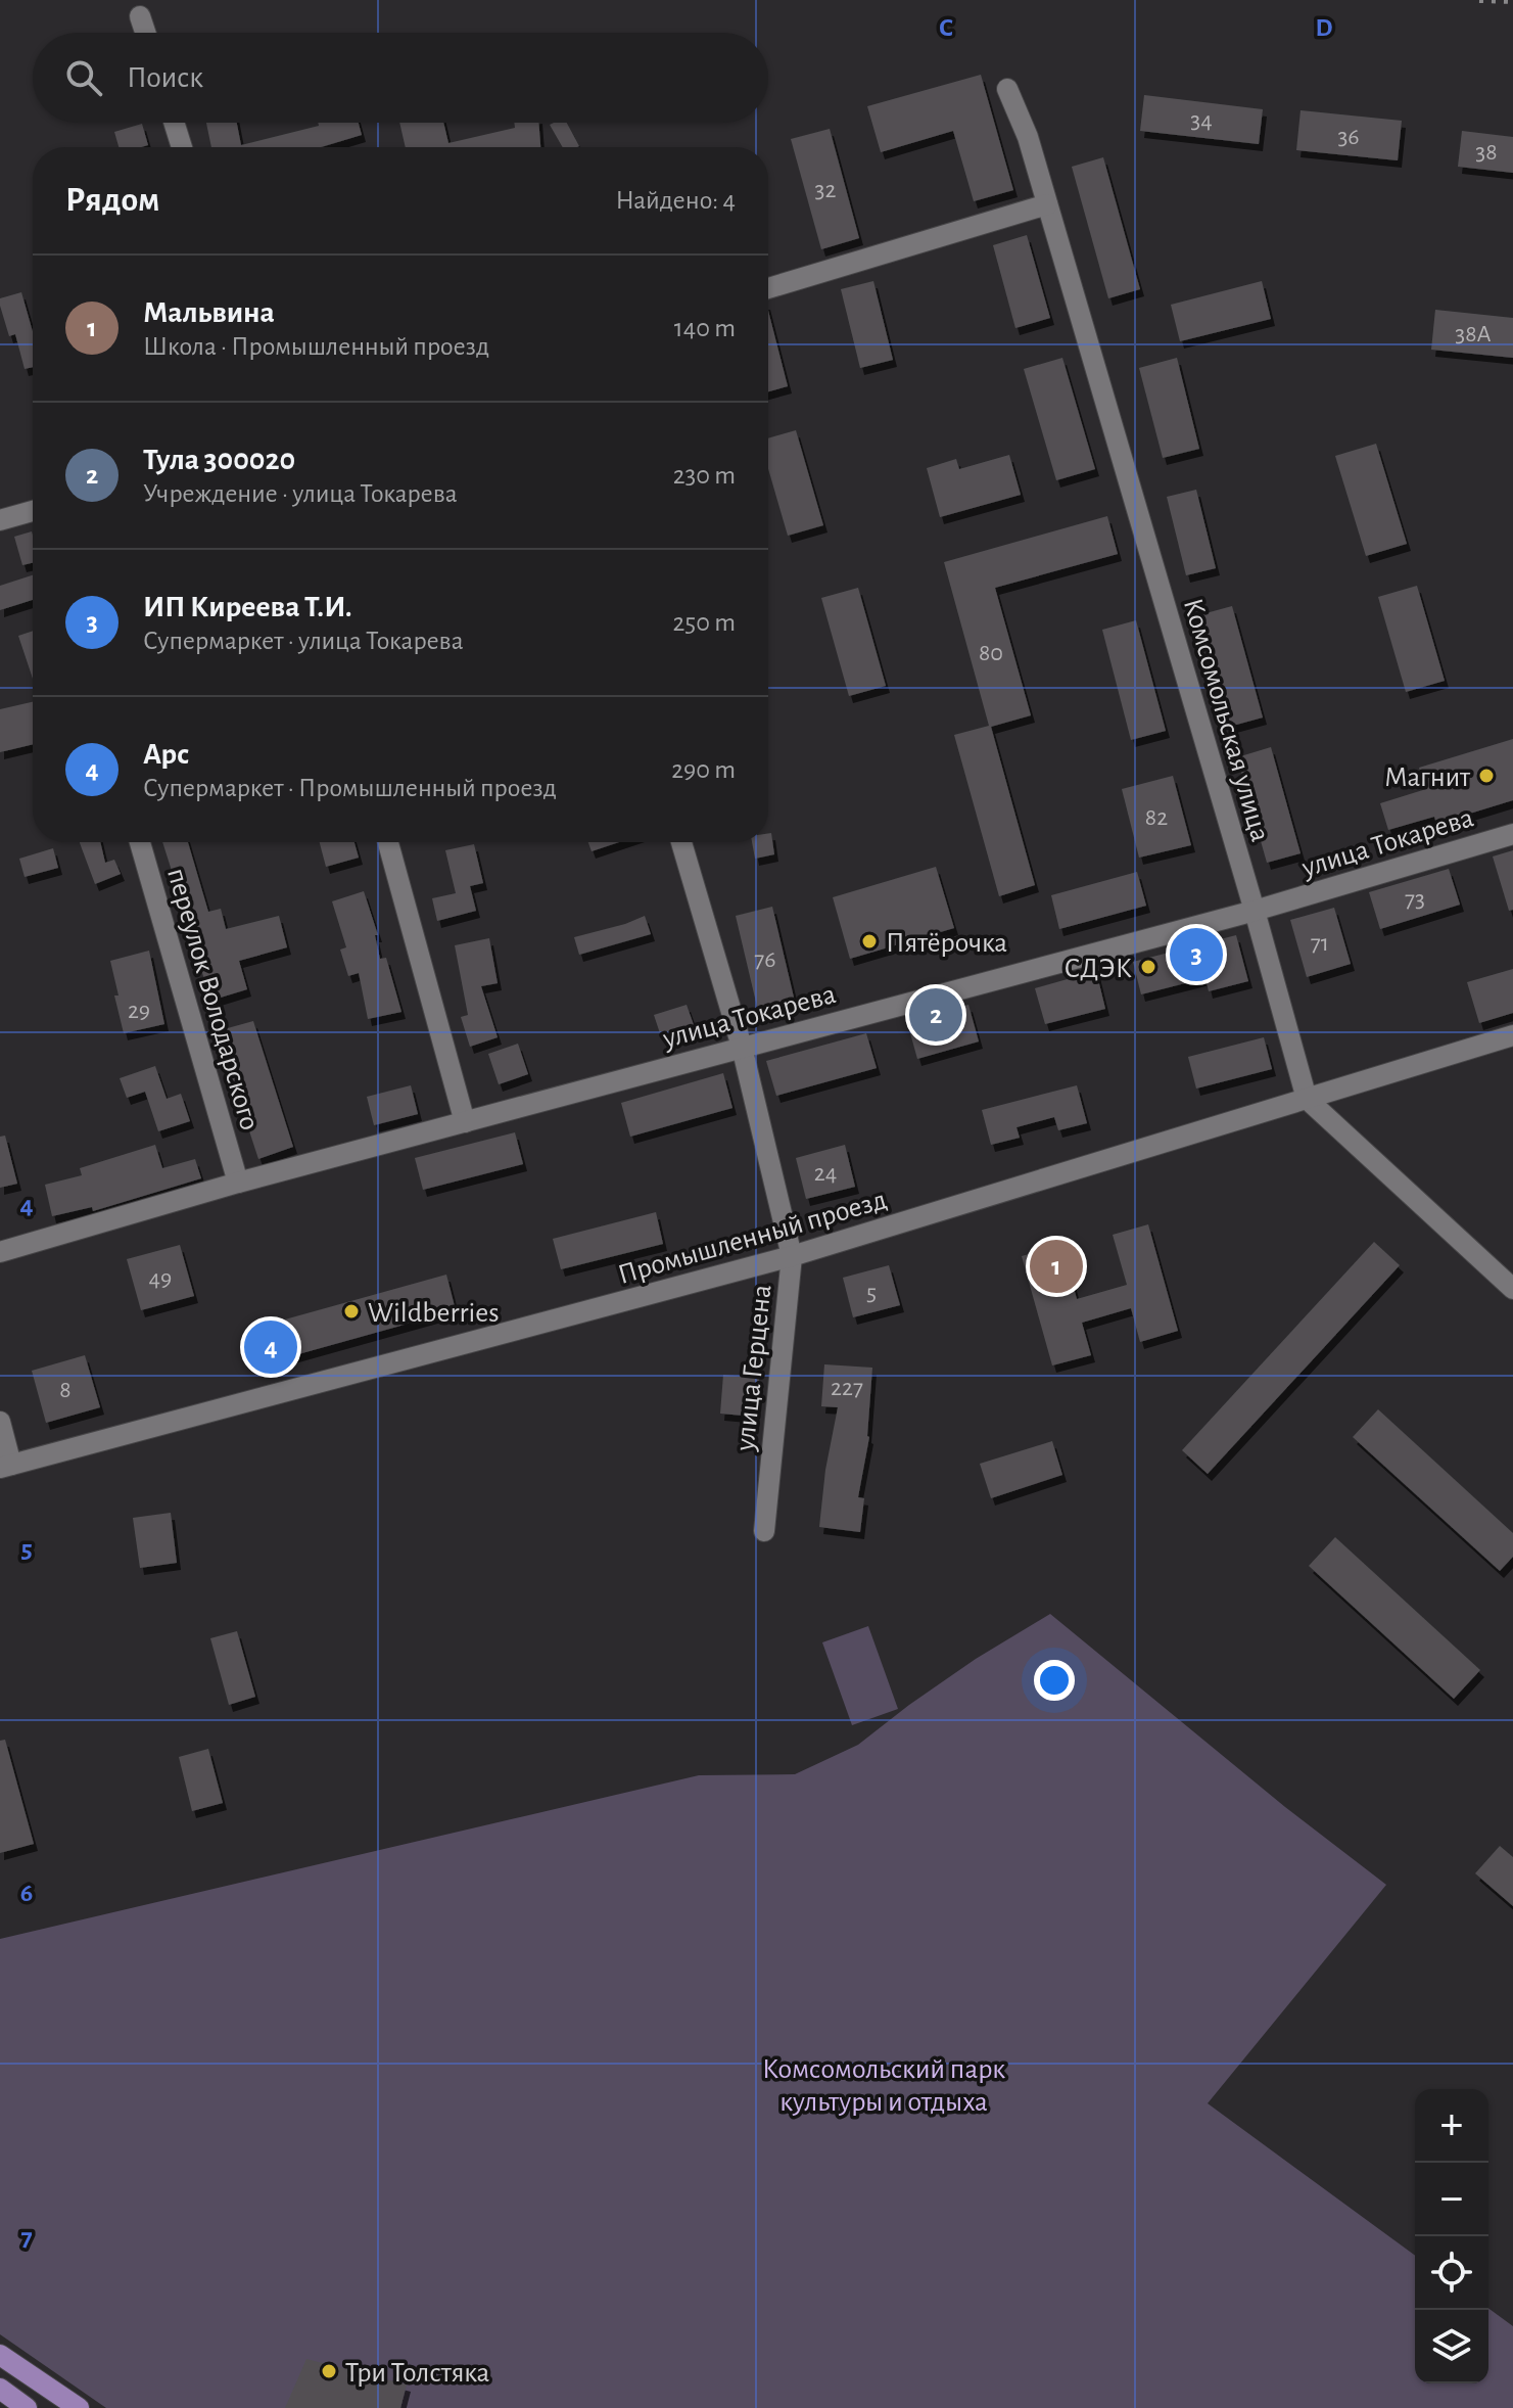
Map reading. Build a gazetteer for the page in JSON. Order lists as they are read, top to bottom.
{
  "streets": {
    "street": [
      "Комсомольская улица",
      "улица Токарева",
      "переулок Володарского",
      "Промышленный проезд",
      "улица Герцена"
    ]
  },
  "crossings": [
    ["Комсомольская улица", "улица Токарева"],
    ["Комсомольская улица", "Промышленный проезд"],
    ["улица Токарева", "переулок Володарского"],
    ["улица Токарева", "улица Герцена"],
    ["Промышленный проезд", "улица Герцена"]
  ],
  "parks": ["Комсомольский парк культуры и отдыха"],
  "places": [
    "Магнит",
    "Пятёрочка",
    "СДЭК",
    "Wildberries",
    "Три Толстяка"
  ],
  "house_numbers": [
    "34",
    "36",
    "38",
    "32",
    "38А",
    "80",
    "82",
    "73",
    "71",
    "76",
    "29",
    "24",
    "49",
    "5",
    "227",
    "8"
  ],
  "page": {
    "search": "Поиск",
    "heading": ["Рядом", "Найдено: 4"],
    "list": [
      {
        "mark": "1",
        "name": "Мальвина",
        "note": "Школа · Промышленный проезд",
        "value": "140 m"
      },
      {
        "mark": "2",
        "name": "Тула 300020",
        "note": "Учреждение · улица Токарева",
        "value": "230 m"
      },
      {
        "mark": "3",
        "name": "ИП Киреева Т.И.",
        "note": "Супермаркет · улица Токарева",
        "value": "250 m"
      },
      {
        "mark": "4",
        "name": "Арс",
        "note": "Супермаркет · Промышленный проезд",
        "value": "290 m"
      }
    ],
    "pins": [
      "3",
      "2",
      "1",
      "4"
    ],
    "map_buttons": ["+", "−"]
  },
  "grid": {
    "columns": ["C", "D"],
    "rows": [
      "4",
      "5",
      "6",
      "7"
    ]
  }
}
